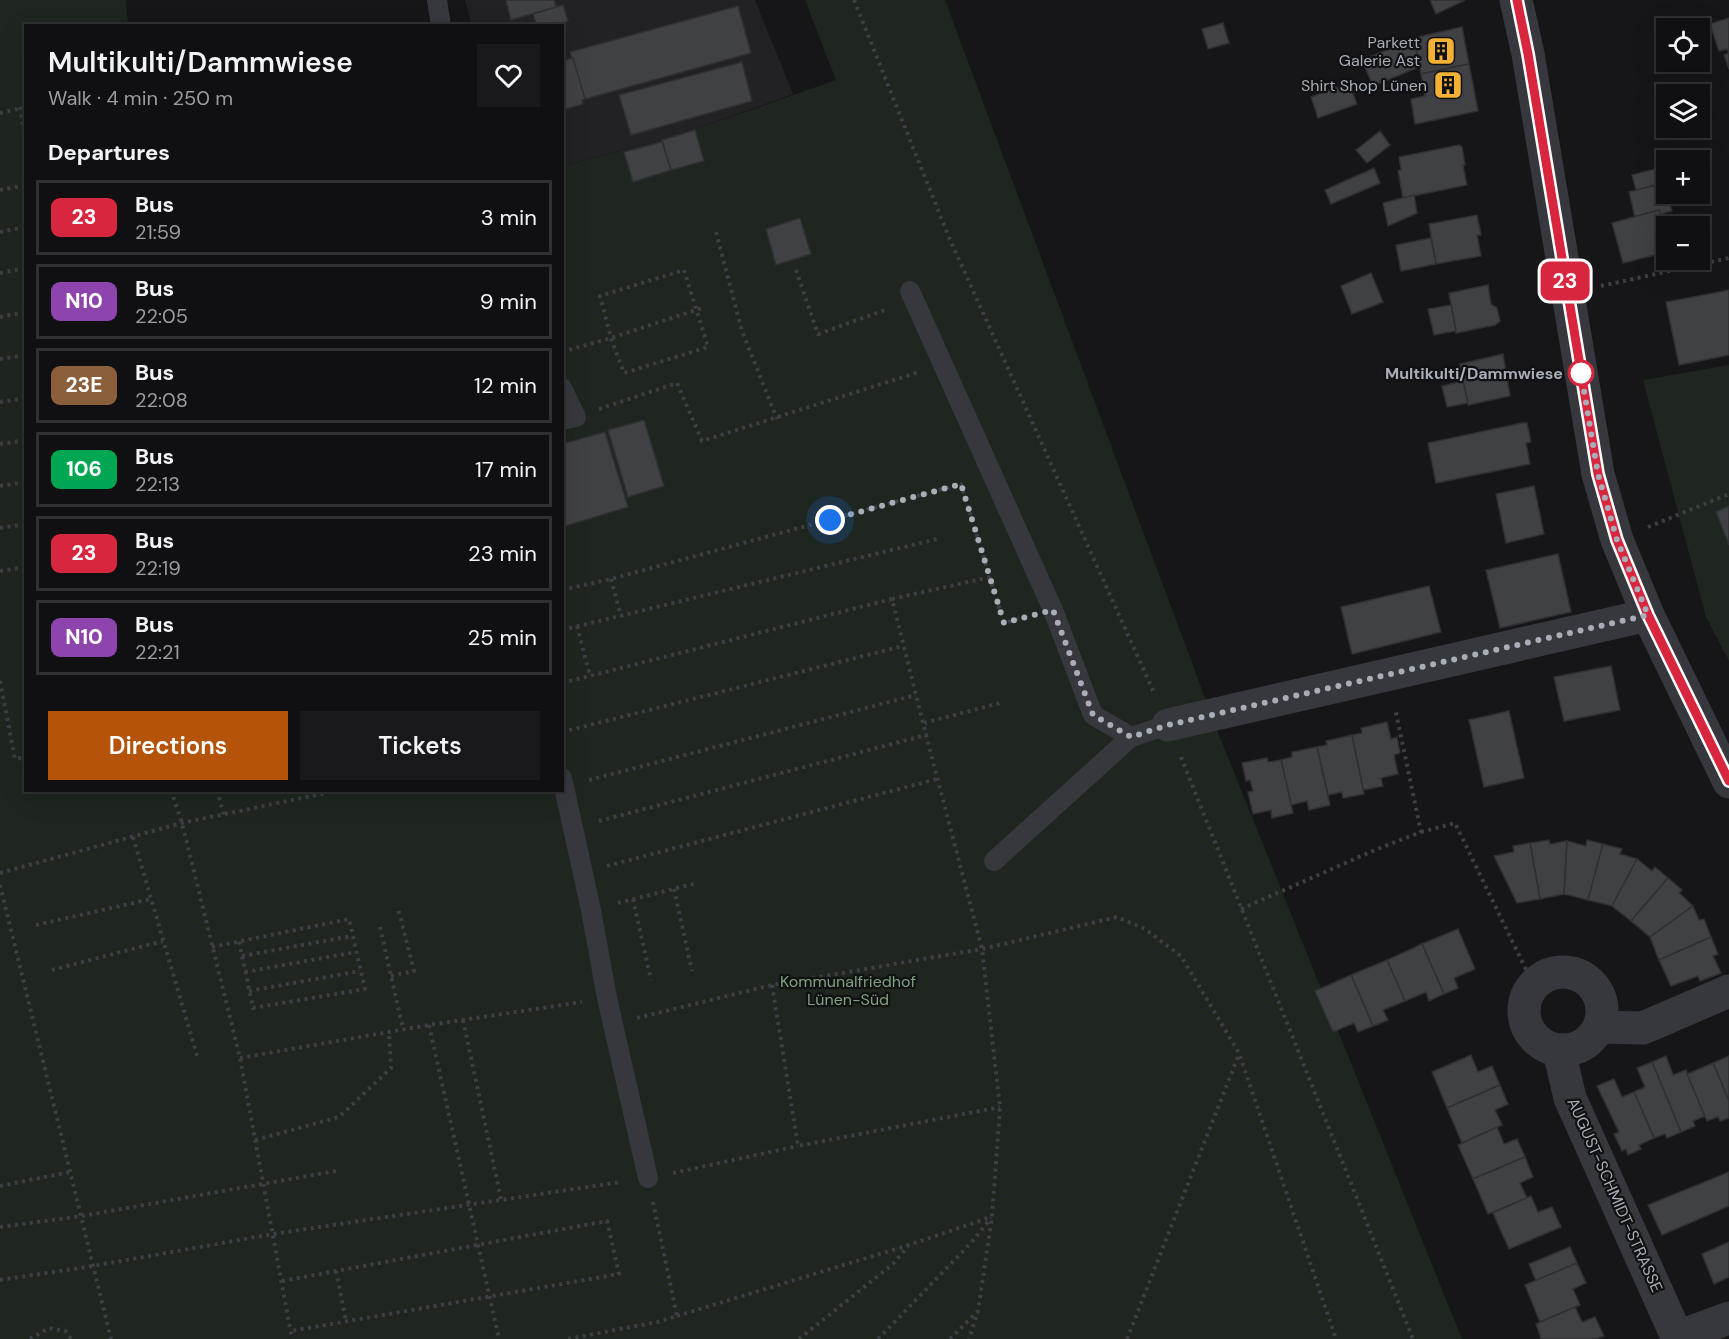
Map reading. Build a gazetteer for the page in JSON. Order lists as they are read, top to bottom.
{
  "streets": {
    "street": ["AUGUST-SCHMIDT-STRASSE"]
  },
  "parks": ["Kommunalfriedhof Lünen-Süd"],
  "places": {
    "building": ["Parkett Galerie Ast", "Shirt Shop Lünen"],
    "other": ["Multikulti/Dammwiese"]
  },
  "lines": ["bus line 23"],
  "page": {
    "on_map": "23",
    "map_buttons": ["+", "−"],
    "heading": [
      ["Multikulti/Dammwiese", "Walk · 4 min · 250 m"],
      "Departures"
    ],
    "list": [
      {
        "mark": "23",
        "name": "Bus",
        "note": "21:59",
        "value": "3 min"
      },
      {
        "mark": "N10",
        "name": "Bus",
        "note": "22:05",
        "value": "9 min"
      },
      {
        "mark": "23E",
        "name": "Bus",
        "note": "22:08",
        "value": "12 min"
      },
      {
        "mark": "106",
        "name": "Bus",
        "note": "22:13",
        "value": "17 min"
      },
      {
        "mark": "23",
        "name": "Bus",
        "note": "22:19",
        "value": "23 min"
      },
      {
        "mark": "N10",
        "name": "Bus",
        "note": "22:21",
        "value": "25 min"
      }
    ],
    "buttons": ["Directions", "Tickets"]
  }
}
